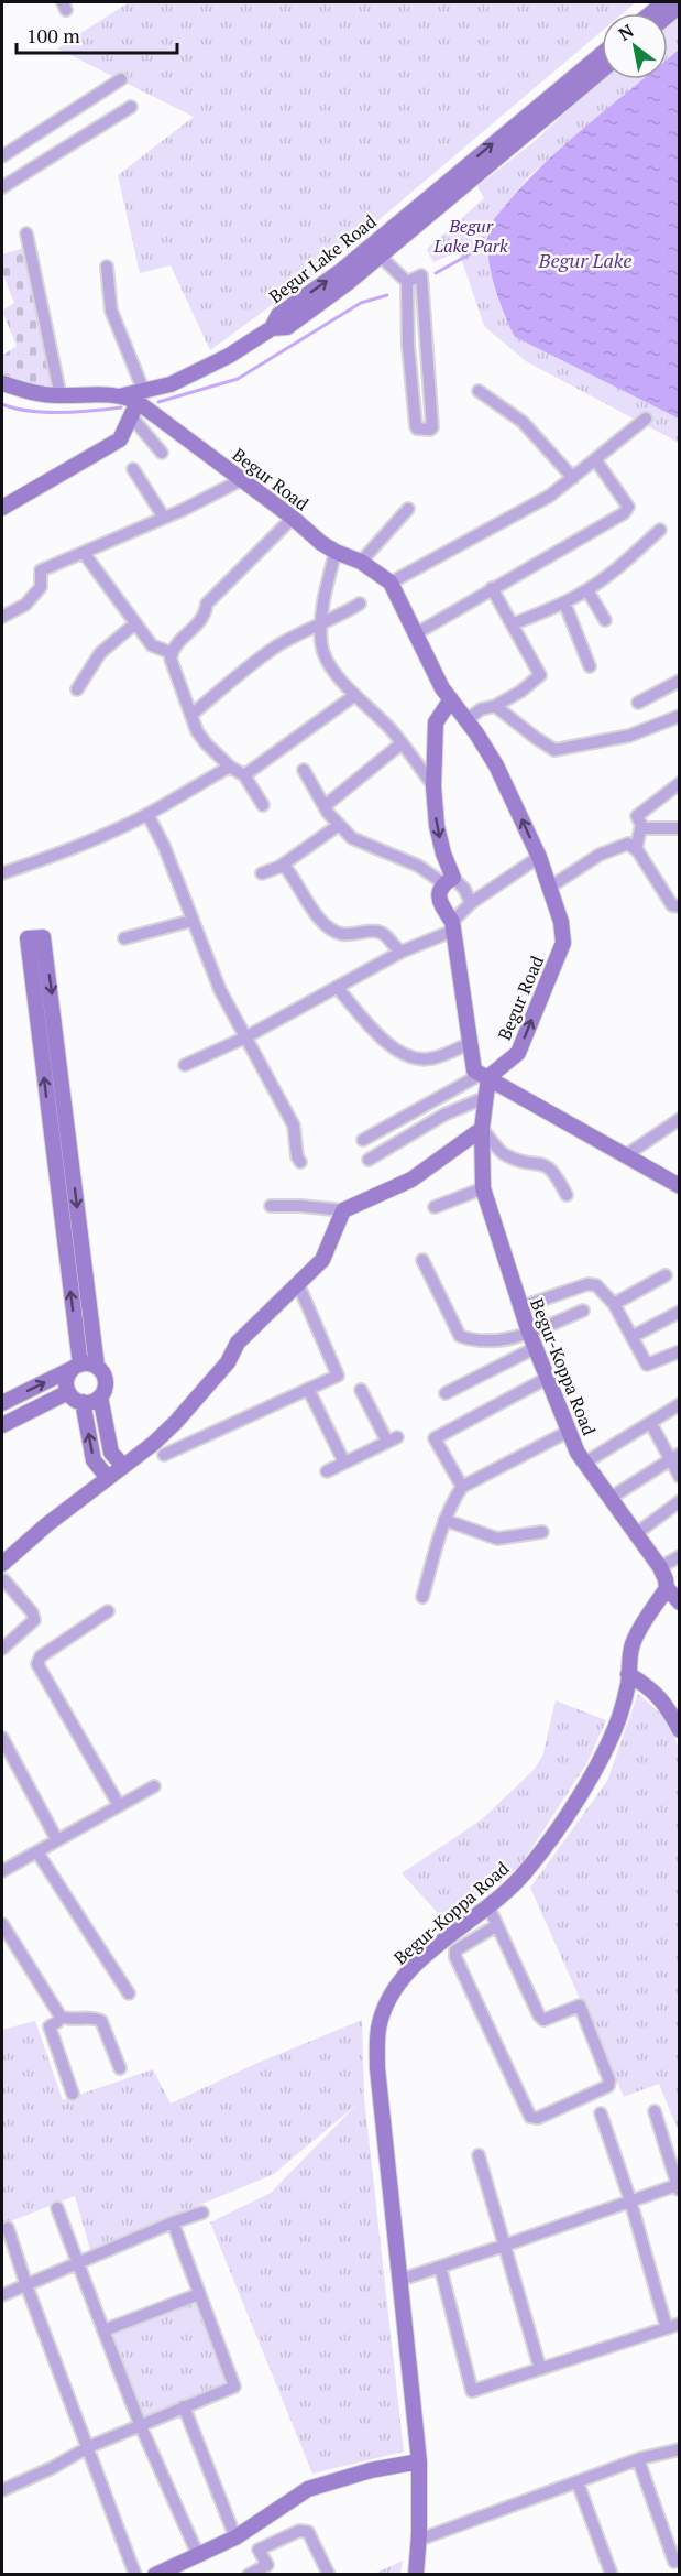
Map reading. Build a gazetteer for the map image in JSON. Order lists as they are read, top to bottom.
{
  "streets": {
    "main road": ["Begur Lake Road", "Begur Road", "Begur-Koppa Road"]
  },
  "crossings": [
    ["Begur Road", "Begur-Koppa Road"]
  ],
  "water": ["Begur Lake"],
  "parks": ["Begur Lake Park"],
  "scale_bar": "100 m",
  "north": "top left"
}
